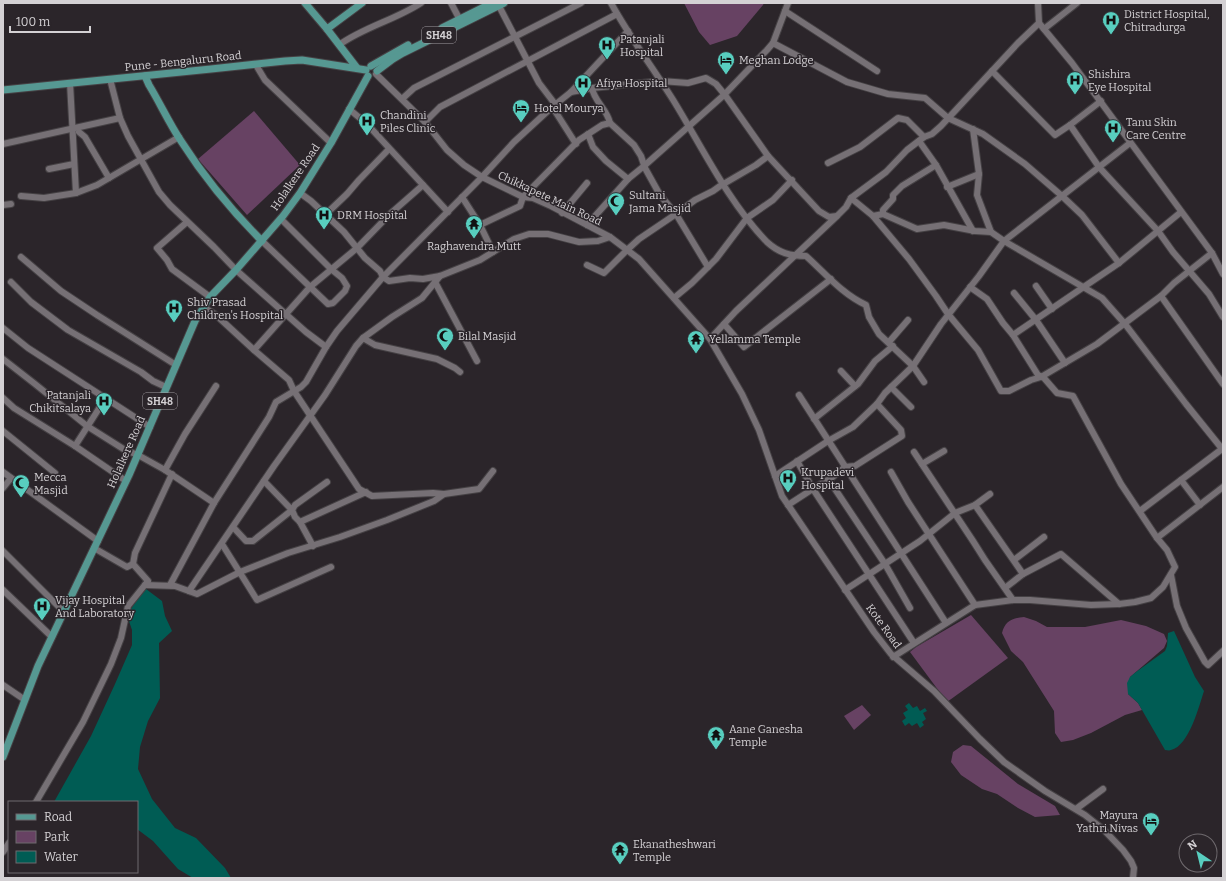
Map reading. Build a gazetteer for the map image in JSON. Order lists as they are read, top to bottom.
{
  "streets": {
    "main road": ["SH48", "Pune - Bengaluru Road", "Holalkere Road"],
    "street": ["Chikkapete Main Road", "Kote Road"]
  },
  "crossings": [
    ["SH48", "Pune - Bengaluru Road"],
    ["SH48", "Holalkere Road"],
    ["SH48", "Chikkapete Main Road"],
    ["Pune - Bengaluru Road", "Holalkere Road"],
    ["Pune - Bengaluru Road", "Chikkapete Main Road"],
    ["Holalkere Road", "Chikkapete Main Road"],
    ["Chikkapete Main Road", "Kote Road"]
  ],
  "places": {
    "hospital": [
      "District Hospital, Chitradurga",
      "Patanjali Hospital",
      "Shishira Eye Hospital",
      "Afiya Hospital",
      "Chandini Piles Clinic",
      "Tanu Skin Care Centre",
      "DRM Hospital",
      "Shiv Prasad Children's Hospital",
      "Patanjali Chikitsalaya",
      "Krupadevi Hospital",
      "Vijay Hospital And Laboratory"
    ],
    "hotel": ["Meghan Lodge", "Hotel Mourya", "Mayura Yathri Nivas"],
    "mosque": ["Sultani Jama Masjid", "Bilal Masjid", "Mecca Masjid"],
    "temple": [
      "Raghavendra Mutt",
      "Yellamma Temple",
      "Aane Ganesha Temple",
      "Ekanatheshwari Temple"
    ]
  },
  "legend": ["Road", "Park", "Water"],
  "scale_bar": "100 m",
  "north": "top left"
}
